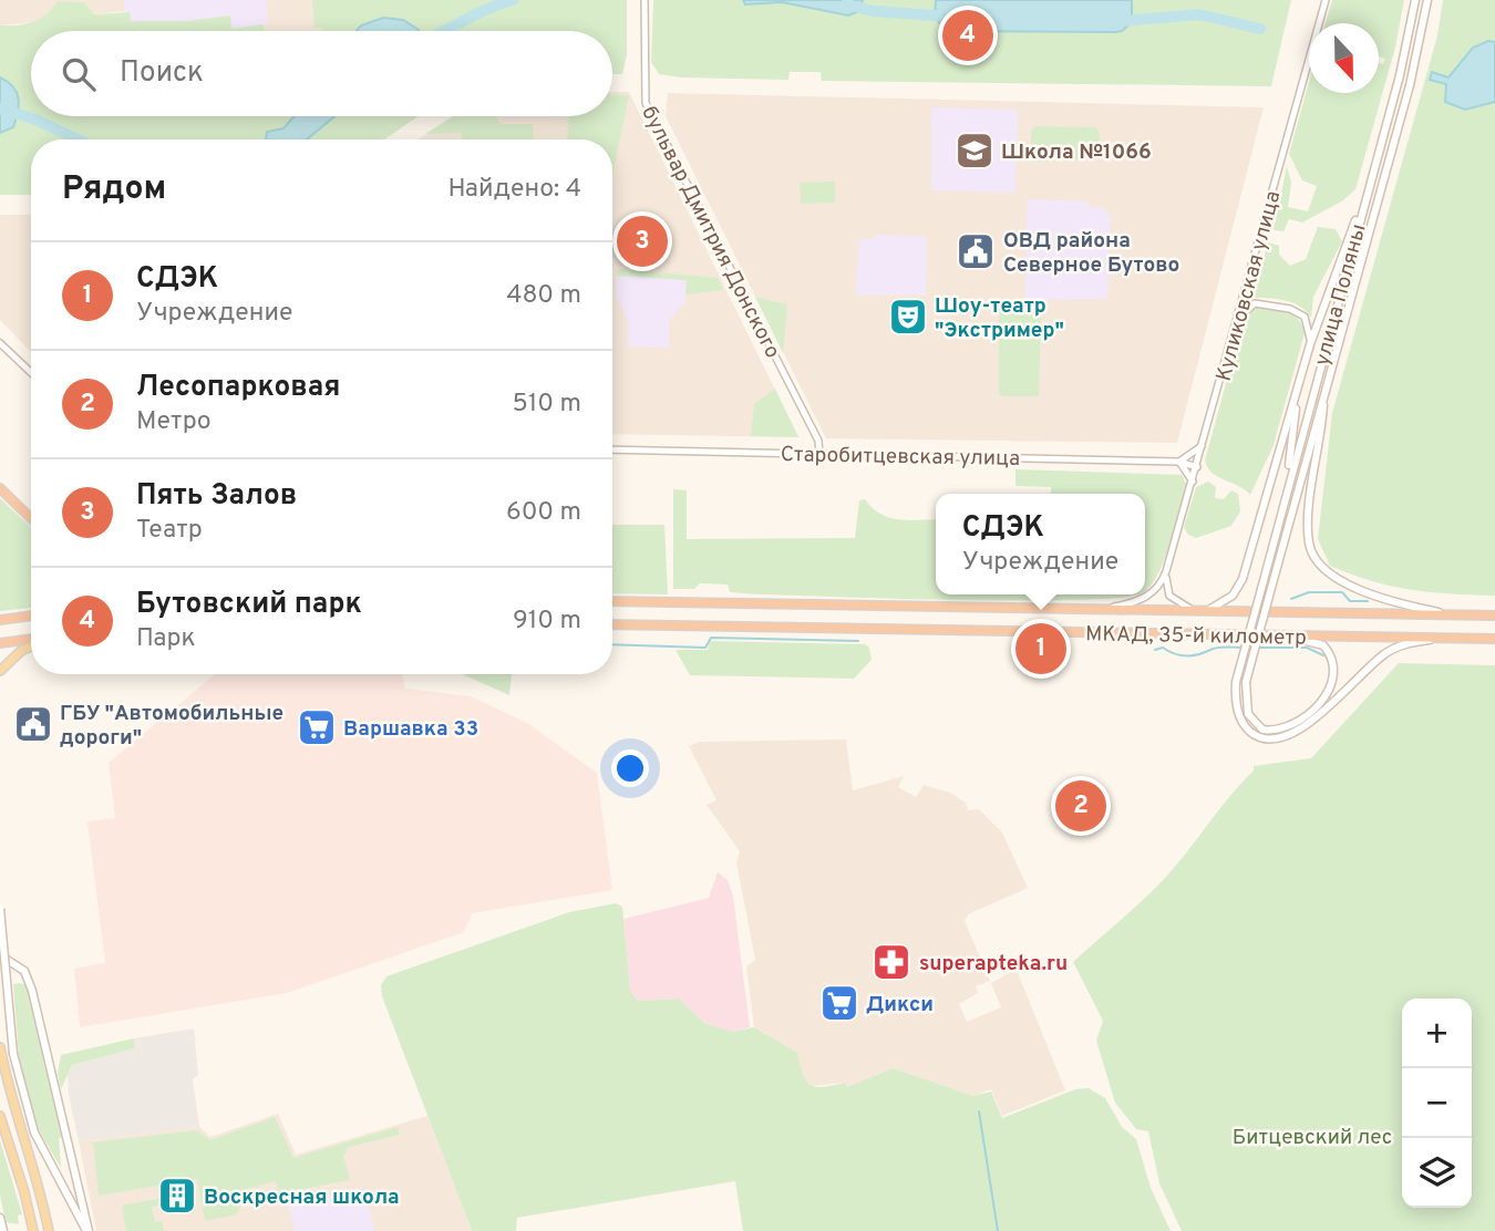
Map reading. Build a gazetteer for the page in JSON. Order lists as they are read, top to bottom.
{
  "streets": {
    "highway": ["МКАД, 35-й километр"],
    "main road": ["улица Поляны"],
    "street": ["бульвар Дмитрия Донского", "Куликовская улица", "Старобитцевская улица"]
  },
  "crossings": [
    ["бульвар Дмитрия Донского", "Старобитцевская улица"],
    ["Куликовская улица", "Старобитцевская улица"],
    ["улица Поляны", "МКАД, 35-й километр"]
  ],
  "parks": ["Битцевский лес"],
  "places": {
    "school or university": ["Школа №1066"],
    "public building": ["ОВД района Северное Бутово", "ГБУ \"Автомобильные дороги\""],
    "theatre": ["Шоу-театр \"Экстример\""],
    "supermarket": ["Варшавка 33", "Дикси"],
    "pharmacy": ["superapteka.ru"],
    "building": ["Воскресная школа"]
  },
  "north": "bottom",
  "page": {
    "pins": [
      "4",
      "3",
      "1",
      "2"
    ],
    "search": "Поиск",
    "heading": ["Рядом", "Найдено: 4"],
    "list": [
      {
        "mark": "1",
        "name": "СДЭК",
        "note": "Учреждение",
        "value": "480 m"
      },
      {
        "mark": "2",
        "name": "Лесопарковая",
        "note": "Метро",
        "value": "510 m"
      },
      {
        "mark": "3",
        "name": "Пять Залов",
        "note": "Театр",
        "value": "600 m"
      },
      {
        "mark": "4",
        "name": "Бутовский парк",
        "note": "Парк",
        "value": "910 m"
      }
    ],
    "popup": ["СДЭК", "Учреждение"],
    "map_buttons": ["+", "−"]
  }
}
